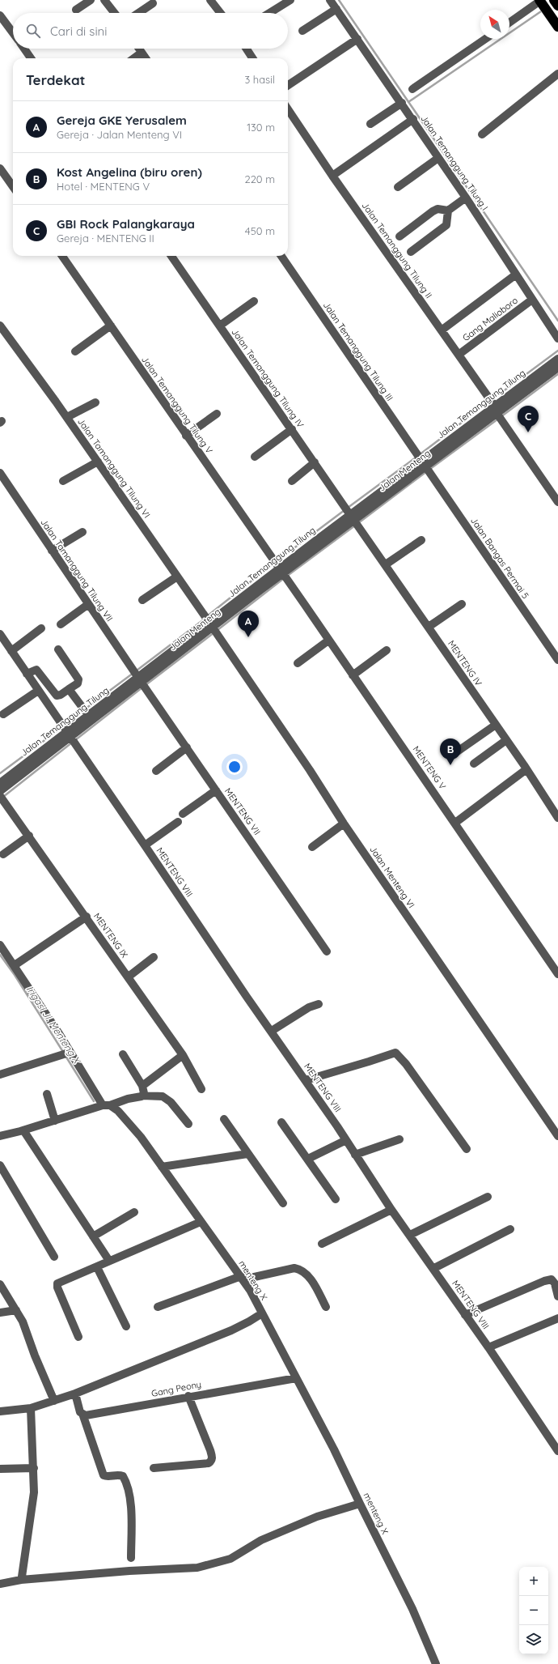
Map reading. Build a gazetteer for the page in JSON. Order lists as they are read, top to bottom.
{
  "streets": {
    "street": [
      "Jalan Temanggung Tilung I",
      "Jalan Temanggung Tilung II",
      "Gang Malioboro",
      "Jalan Temanggung Tilung III",
      "Jalan Temanggung Tilung IV",
      "Jalan Temanggung Tilung",
      "Jalan Temanggung Tilung V",
      "Jalan Tamanggung Tilung VI",
      "Jalan Bangas Permai 5",
      "Jalan Tamanggung Tilung VII",
      "MENTENG IV",
      "MENTENG V",
      "MENTENG VII",
      "MENTENG VIII",
      "Jalan Menteng VI",
      "MENTENG IX",
      "menteng X",
      "Gang Peony"
    ]
  },
  "crossings": [
    ["Jalan Temanggung Tilung I", "Gang Malioboro"],
    ["Jalan Temanggung Tilung II", "Gang Malioboro"],
    ["Jalan Temanggung Tilung II", "Jalan Temanggung Tilung"],
    ["Jalan Temanggung Tilung III", "Jalan Temanggung Tilung"],
    ["Jalan Temanggung Tilung III", "Jalan Bangas Permai 5"],
    ["Jalan Temanggung Tilung IV", "Jalan Temanggung Tilung"],
    ["Jalan Temanggung Tilung IV", "MENTENG IV"],
    ["Jalan Temanggung Tilung", "Jalan Temanggung Tilung V"],
    ["Jalan Temanggung Tilung", "Jalan Tamanggung Tilung VI"],
    ["Jalan Temanggung Tilung", "Jalan Bangas Permai 5"],
    ["Jalan Temanggung Tilung", "Jalan Tamanggung Tilung VII"],
    ["Jalan Temanggung Tilung", "MENTENG IV"],
    ["Jalan Temanggung Tilung", "MENTENG V"],
    ["Jalan Temanggung Tilung", "MENTENG VII"],
    ["Jalan Temanggung Tilung", "MENTENG VIII"],
    ["Jalan Temanggung Tilung", "Jalan Menteng VI"],
    ["Jalan Temanggung Tilung V", "MENTENG V"],
    ["Jalan Tamanggung Tilung VI", "Jalan Menteng VI"],
    ["Jalan Tamanggung Tilung VII", "MENTENG VII"],
    ["menteng X", "Gang Peony"]
  ],
  "water": ["Irigasi Jl. Menteng X"],
  "north": "top left",
  "page": {
    "search": "Cari di sini",
    "heading": ["Terdekat", "3 hasil"],
    "list": [
      {
        "mark": "A",
        "name": "Gereja GKE Yerusalem",
        "note": "Gereja · Jalan Menteng VI",
        "value": "130 m"
      },
      {
        "mark": "B",
        "name": "Kost Angelina (biru oren)",
        "note": "Hotel · MENTENG V",
        "value": "220 m"
      },
      {
        "mark": "C",
        "name": "GBI Rock Palangkaraya",
        "note": "Gereja · MENTENG II",
        "value": "450 m"
      }
    ],
    "pins": ["C", "A", "B"],
    "map_buttons": ["+", "−"]
  }
}
